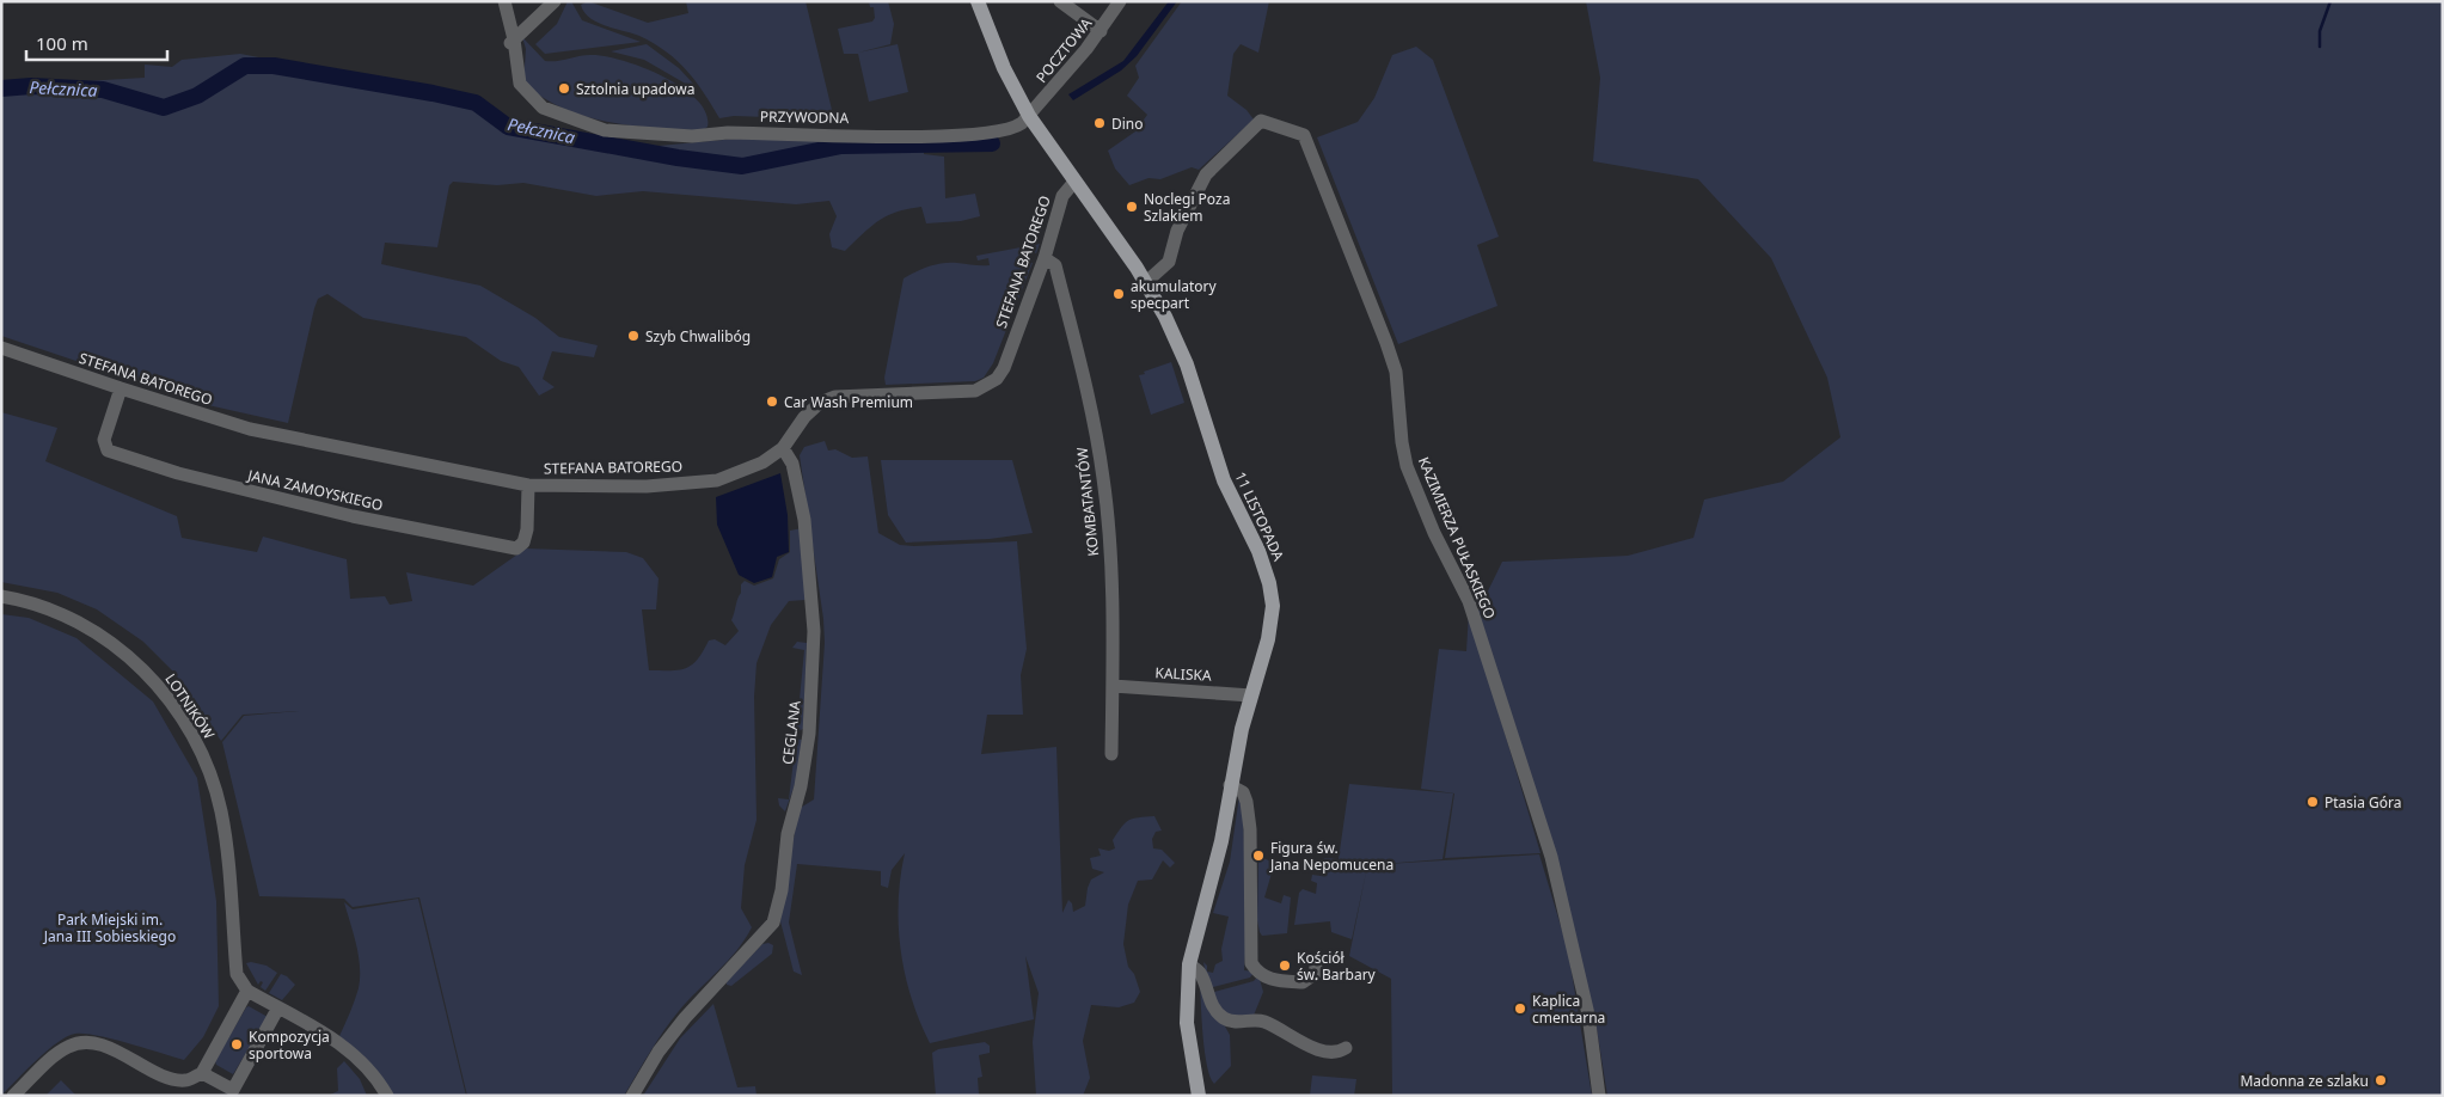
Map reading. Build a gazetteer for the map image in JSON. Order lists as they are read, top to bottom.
{
  "streets": {
    "main road": ["11 LISTOPADA"],
    "street": [
      "POCZTOWA",
      "PRZYWODNA",
      "STEFANA BATOREGO",
      "JANA ZAMOYSKIEGO",
      "KOMBATANTÓW",
      "KAZIMIERZA PUŁASKIEGO",
      "KALISKA",
      "LOTNIKÓW",
      "CEGLANA"
    ]
  },
  "crossings": [
    ["POCZTOWA", "PRZYWODNA"],
    ["POCZTOWA", "11 LISTOPADA"],
    ["PRZYWODNA", "11 LISTOPADA"],
    ["STEFANA BATOREGO", "JANA ZAMOYSKIEGO"],
    ["STEFANA BATOREGO", "KOMBATANTÓW"],
    ["STEFANA BATOREGO", "11 LISTOPADA"],
    ["STEFANA BATOREGO", "CEGLANA"],
    ["KOMBATANTÓW", "KALISKA"],
    ["11 LISTOPADA", "KAZIMIERZA PUŁASKIEGO"],
    ["11 LISTOPADA", "KALISKA"]
  ],
  "water": ["Pełcznica"],
  "parks": ["Park Miejski im. Jana III Sobieskiego"],
  "places": [
    "Sztolnia upadowa",
    "Dino",
    "Noclegi Poza Szlakiem",
    "akumulatory specpart",
    "Szyb Chwalibóg",
    "Car Wash Premium",
    "Ptasia Góra",
    "Figura św. Jana Nepomucena",
    "Kościół św. Barbary",
    "Kaplica cmentarna",
    "Kompozycja sportowa",
    "Madonna ze szlaku"
  ],
  "scale_bar": "100 m"
}
